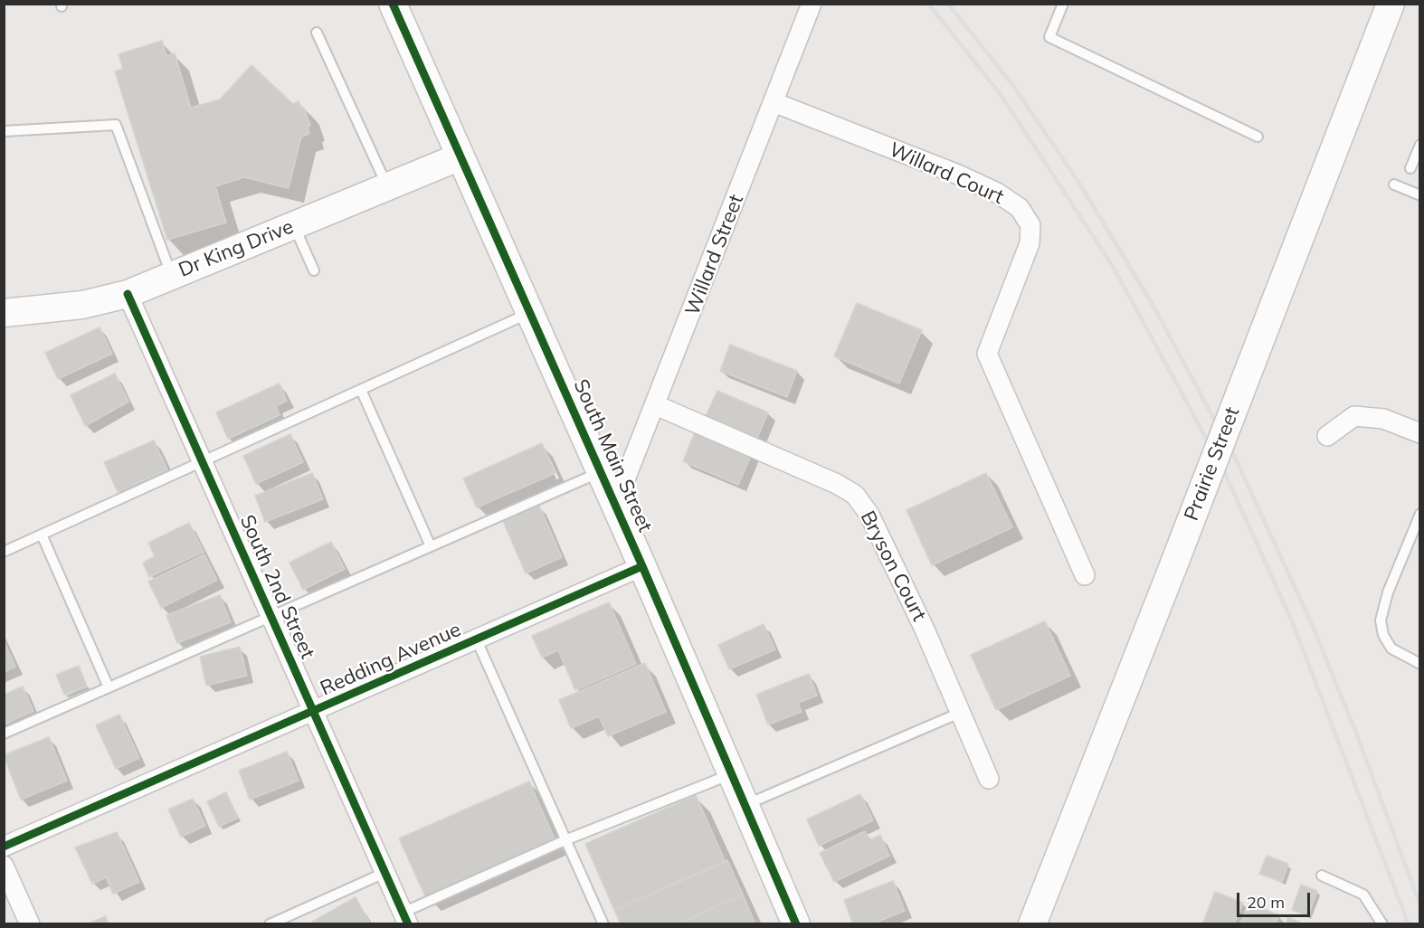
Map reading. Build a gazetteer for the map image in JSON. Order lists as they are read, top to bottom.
{
  "streets": {
    "street": [
      "Willard Court",
      "Dr King Drive",
      "Willard Street",
      "South Main Street",
      "Prairie Street",
      "Bryson Court",
      "South 2nd Street",
      "Redding Avenue"
    ]
  },
  "crossings": [
    ["Willard Court", "Willard Street"],
    ["Dr King Drive", "South Main Street"],
    ["Dr King Drive", "South 2nd Street"],
    ["Willard Street", "South Main Street"],
    ["Willard Street", "Bryson Court"],
    ["South Main Street", "Redding Avenue"],
    ["South 2nd Street", "Redding Avenue"]
  ],
  "scale_bar": "20 m"
}
